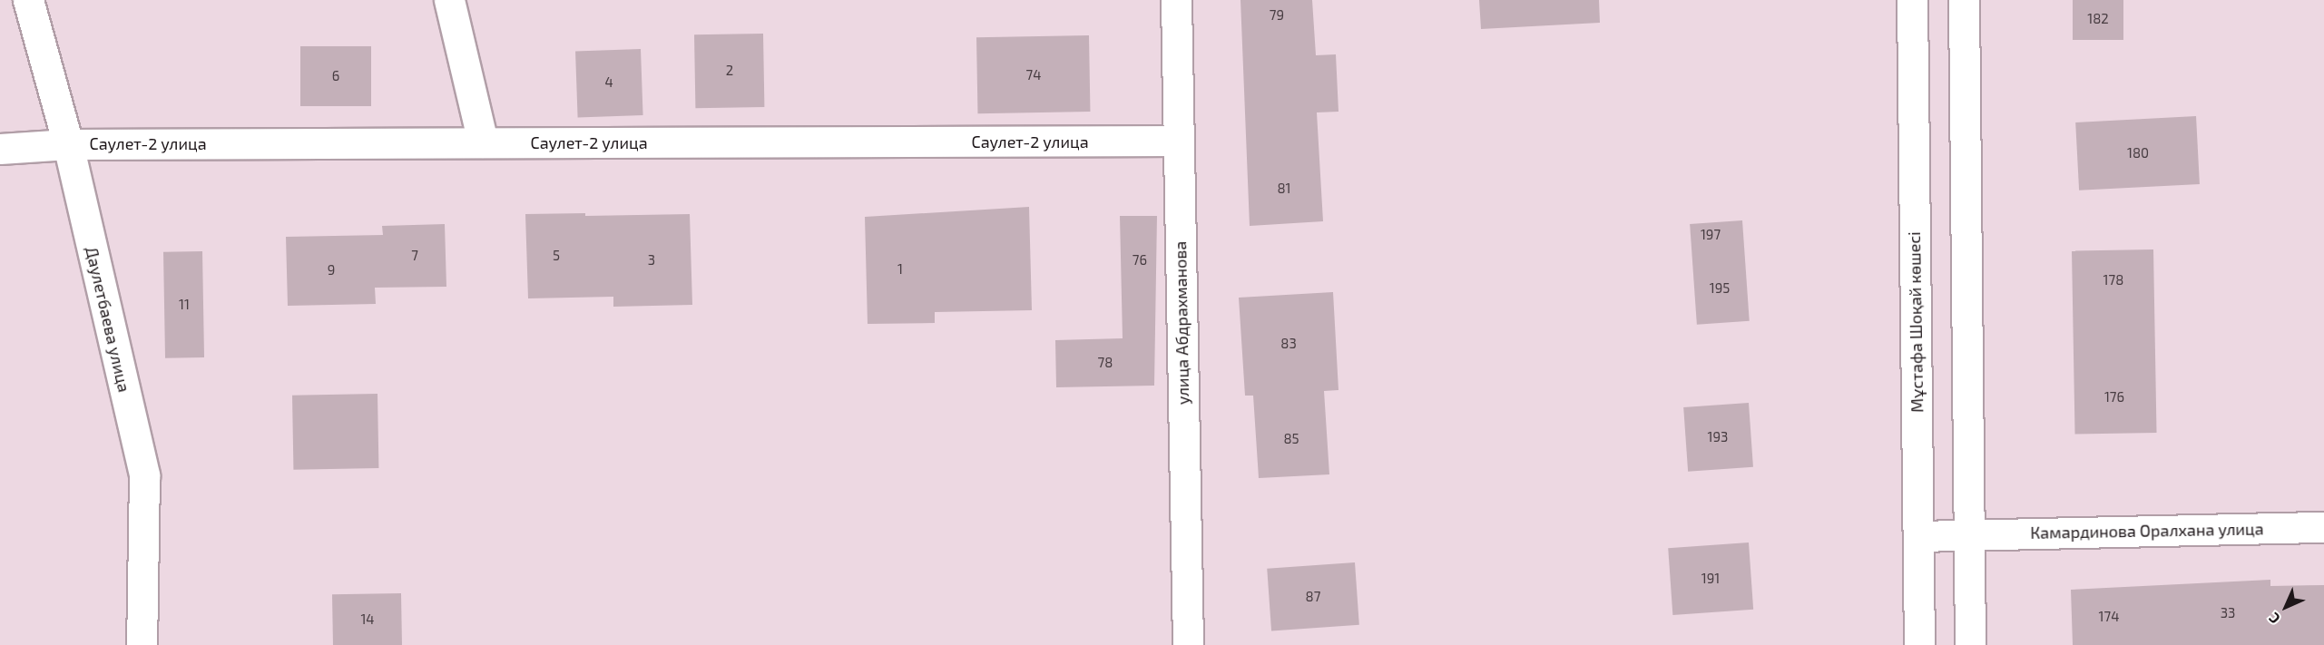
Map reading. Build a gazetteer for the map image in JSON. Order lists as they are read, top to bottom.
{
  "streets": {
    "street": [
      "Саулет-2 улица",
      "Даулетбаева улица",
      "Мұстафа Шоқай көшесі",
      "улица Абдрахманова",
      "Камардинова Оралхана улица"
    ]
  },
  "crossings": [
    ["Саулет-2 улица", "Даулетбаева улица"],
    ["Саулет-2 улица", "улица Абдрахманова"],
    ["Мұстафа Шоқай көшесі", "Камардинова Оралхана улица"]
  ],
  "house_numbers": [
    "79",
    "182",
    "2",
    "74",
    "6",
    "4",
    "180",
    "81",
    "197",
    "7",
    "5",
    "3",
    "76",
    "1",
    "9",
    "178",
    "195",
    "11",
    "83",
    "78",
    "176",
    "193",
    "85",
    "191",
    "87",
    "33",
    "174",
    "14"
  ],
  "north": "bottom left"
}
